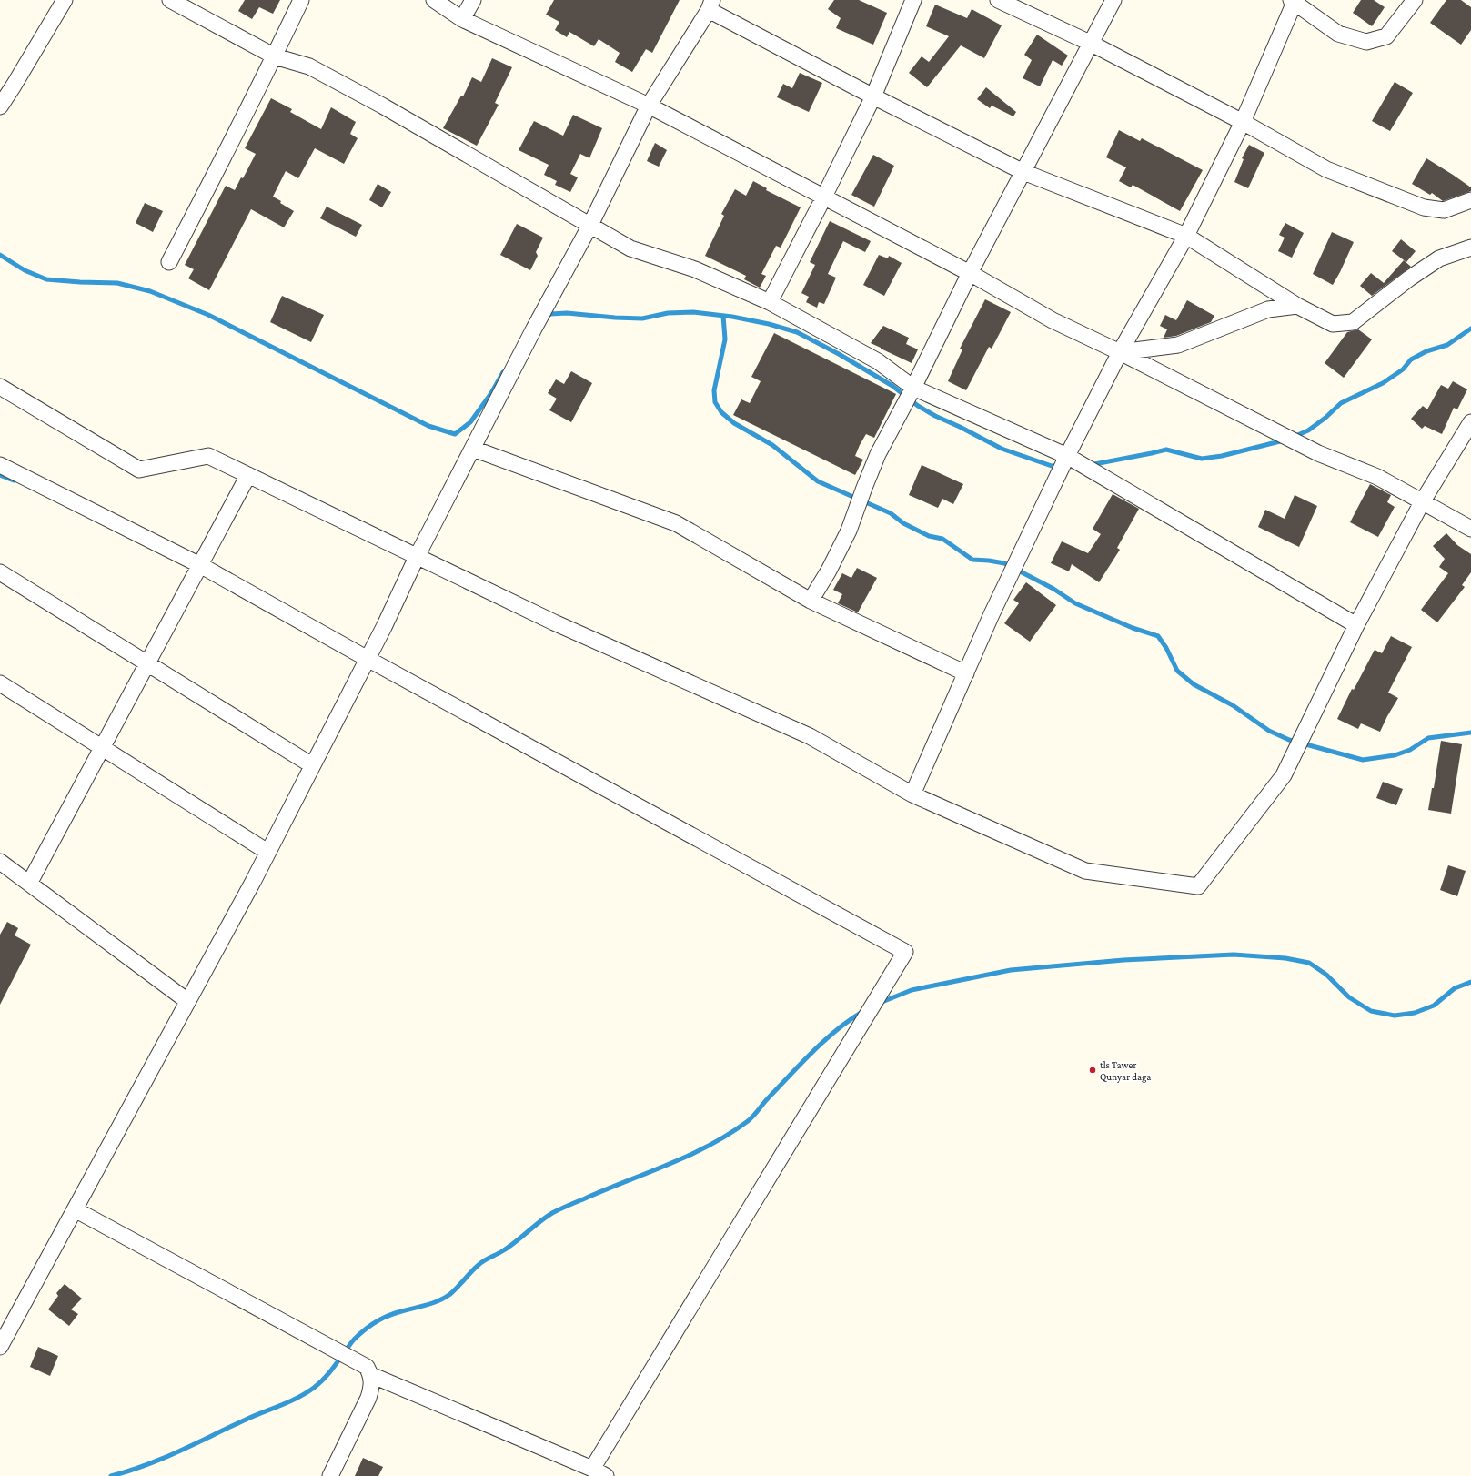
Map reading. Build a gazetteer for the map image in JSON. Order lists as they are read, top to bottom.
{
  "places": ["tls Tawer Qunyar daga"]
}
